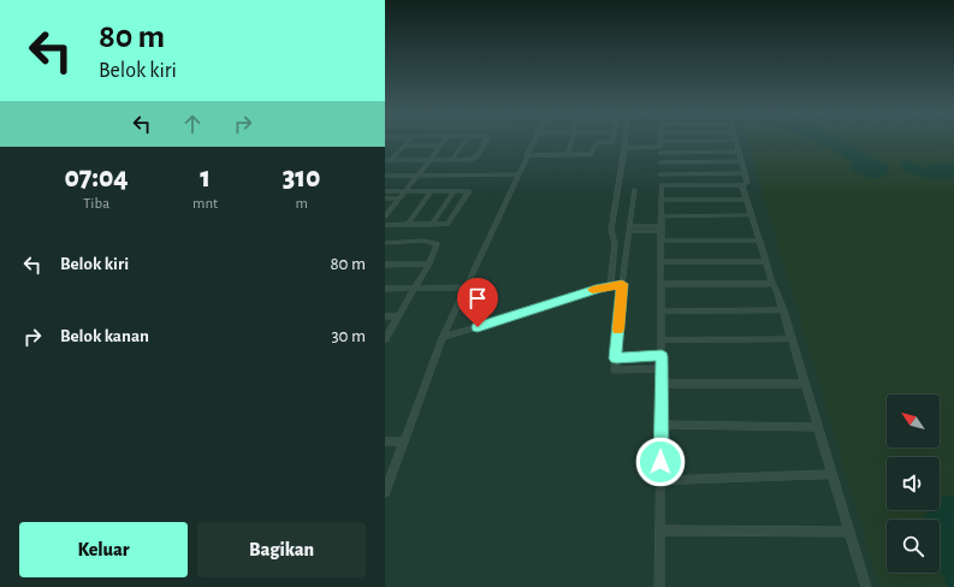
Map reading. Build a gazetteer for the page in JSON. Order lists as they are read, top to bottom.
{
  "north": "top left",
  "page": {
    "turn": ["80 m", "Belok kiri"],
    "eta": [
      "07:04",
      "Tiba",
      "1",
      "mnt",
      "310",
      "m"
    ],
    "list": [
      {
        "name": "Belok kiri",
        "value": "80 m"
      },
      {
        "name": "Belok kanan",
        "value": "30 m"
      }
    ],
    "buttons": ["Keluar", "Bagikan"]
  }
}
